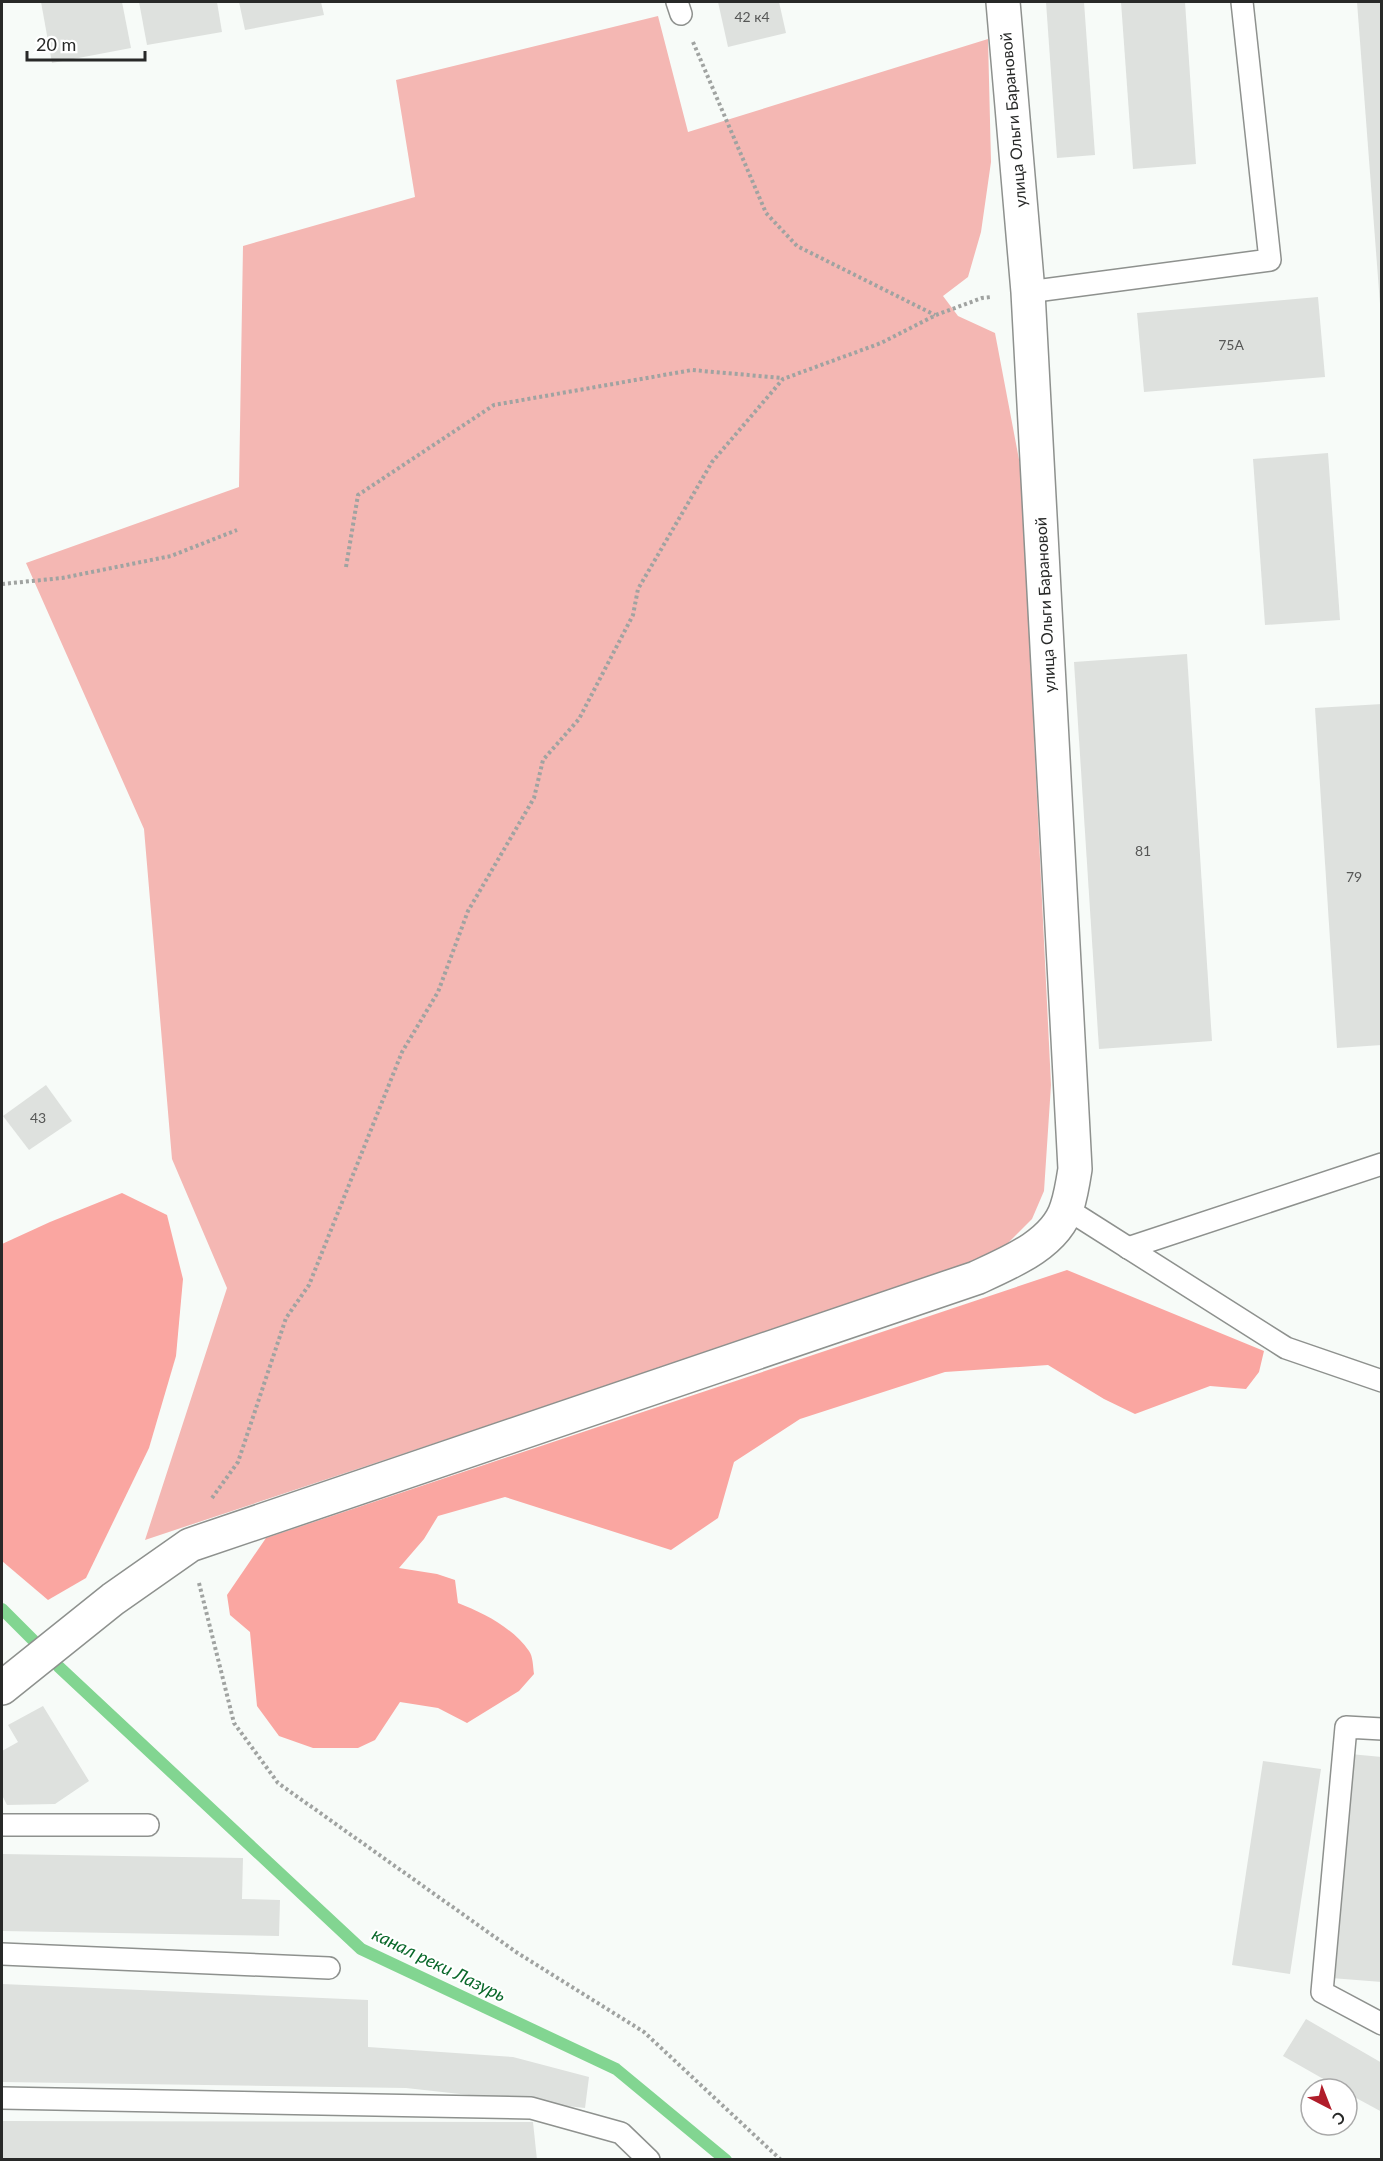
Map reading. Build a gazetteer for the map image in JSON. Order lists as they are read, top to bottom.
{
  "streets": {
    "street": ["улица Ольги Барановой"]
  },
  "water": ["канал реки Лазурь"],
  "house_numbers": [
    "42 к4",
    "75А",
    "81",
    "79",
    "43"
  ],
  "scale_bar": "20 m",
  "north": "bottom right"
}
